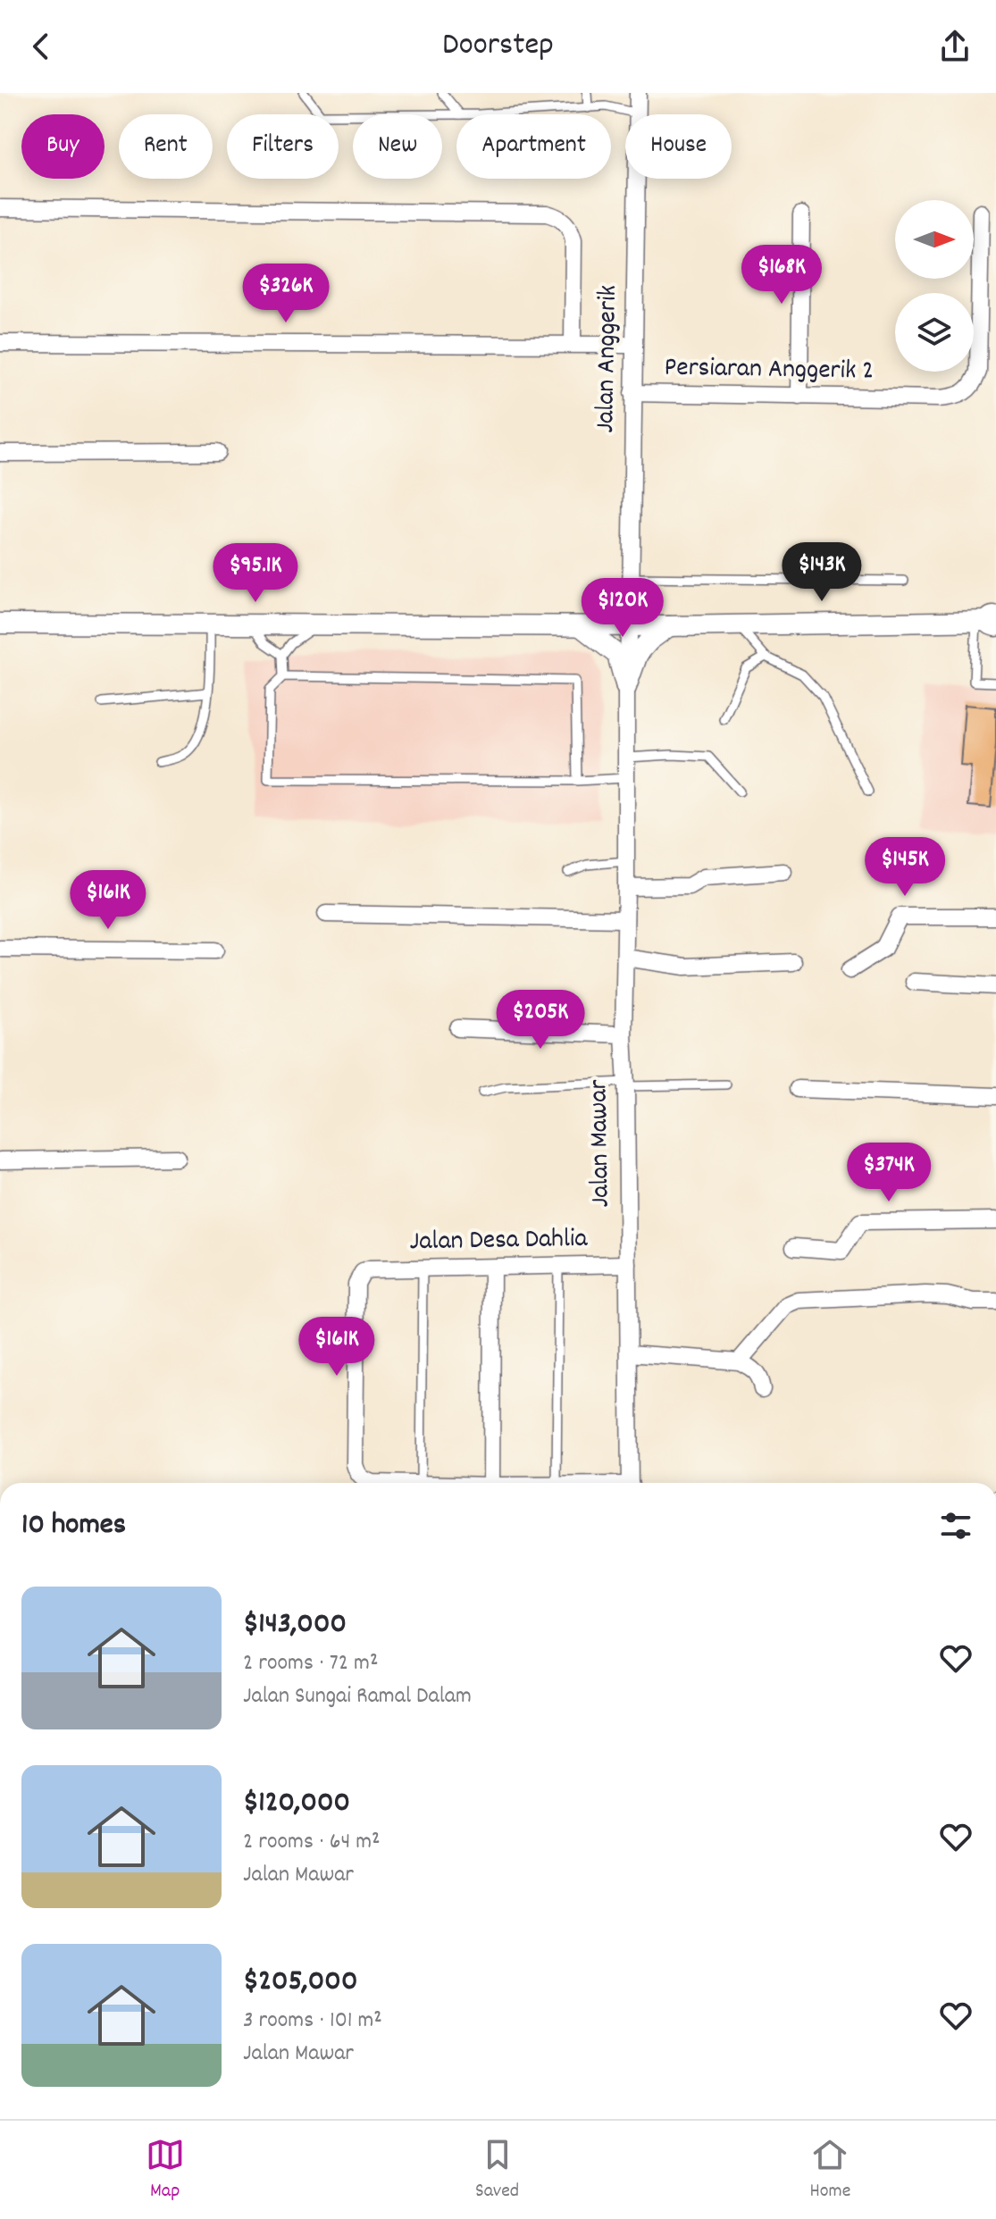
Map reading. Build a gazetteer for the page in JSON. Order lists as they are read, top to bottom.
{
  "streets": {
    "street": [
      "Jalan Anggerik",
      "Persiaran Anggerik 2",
      "Jalan Mawar",
      "Jalan Desa Dahlia"
    ]
  },
  "crossings": [
    ["Jalan Anggerik", "Persiaran Anggerik 2"],
    ["Jalan Anggerik", "Jalan Mawar"],
    ["Jalan Mawar", "Jalan Desa Dahlia"]
  ],
  "north": "right",
  "page": {
    "header": "Doorstep",
    "chip": [
      "Buy",
      "Rent",
      "Filters",
      "New",
      "Apartment",
      "House"
    ],
    "price": [
      "$168K",
      "$326K",
      "$143K",
      "$95.1K",
      "$120K",
      "$145K",
      "$161K",
      "$205K",
      "$374K",
      "$161K"
    ],
    "heading": "10 homes",
    "list": [
      {
        "name": "$143,000",
        "note": "2 rooms · 72 m² · Jalan Sungai Ramal Dalam"
      },
      {
        "name": "$120,000",
        "note": "2 rooms · 64 m² · Jalan Mawar"
      },
      {
        "name": "$205,000",
        "note": "3 rooms · 101 m² · Jalan Mawar"
      }
    ],
    "tabs": ["Map", "Saved", "Home"]
  }
}
